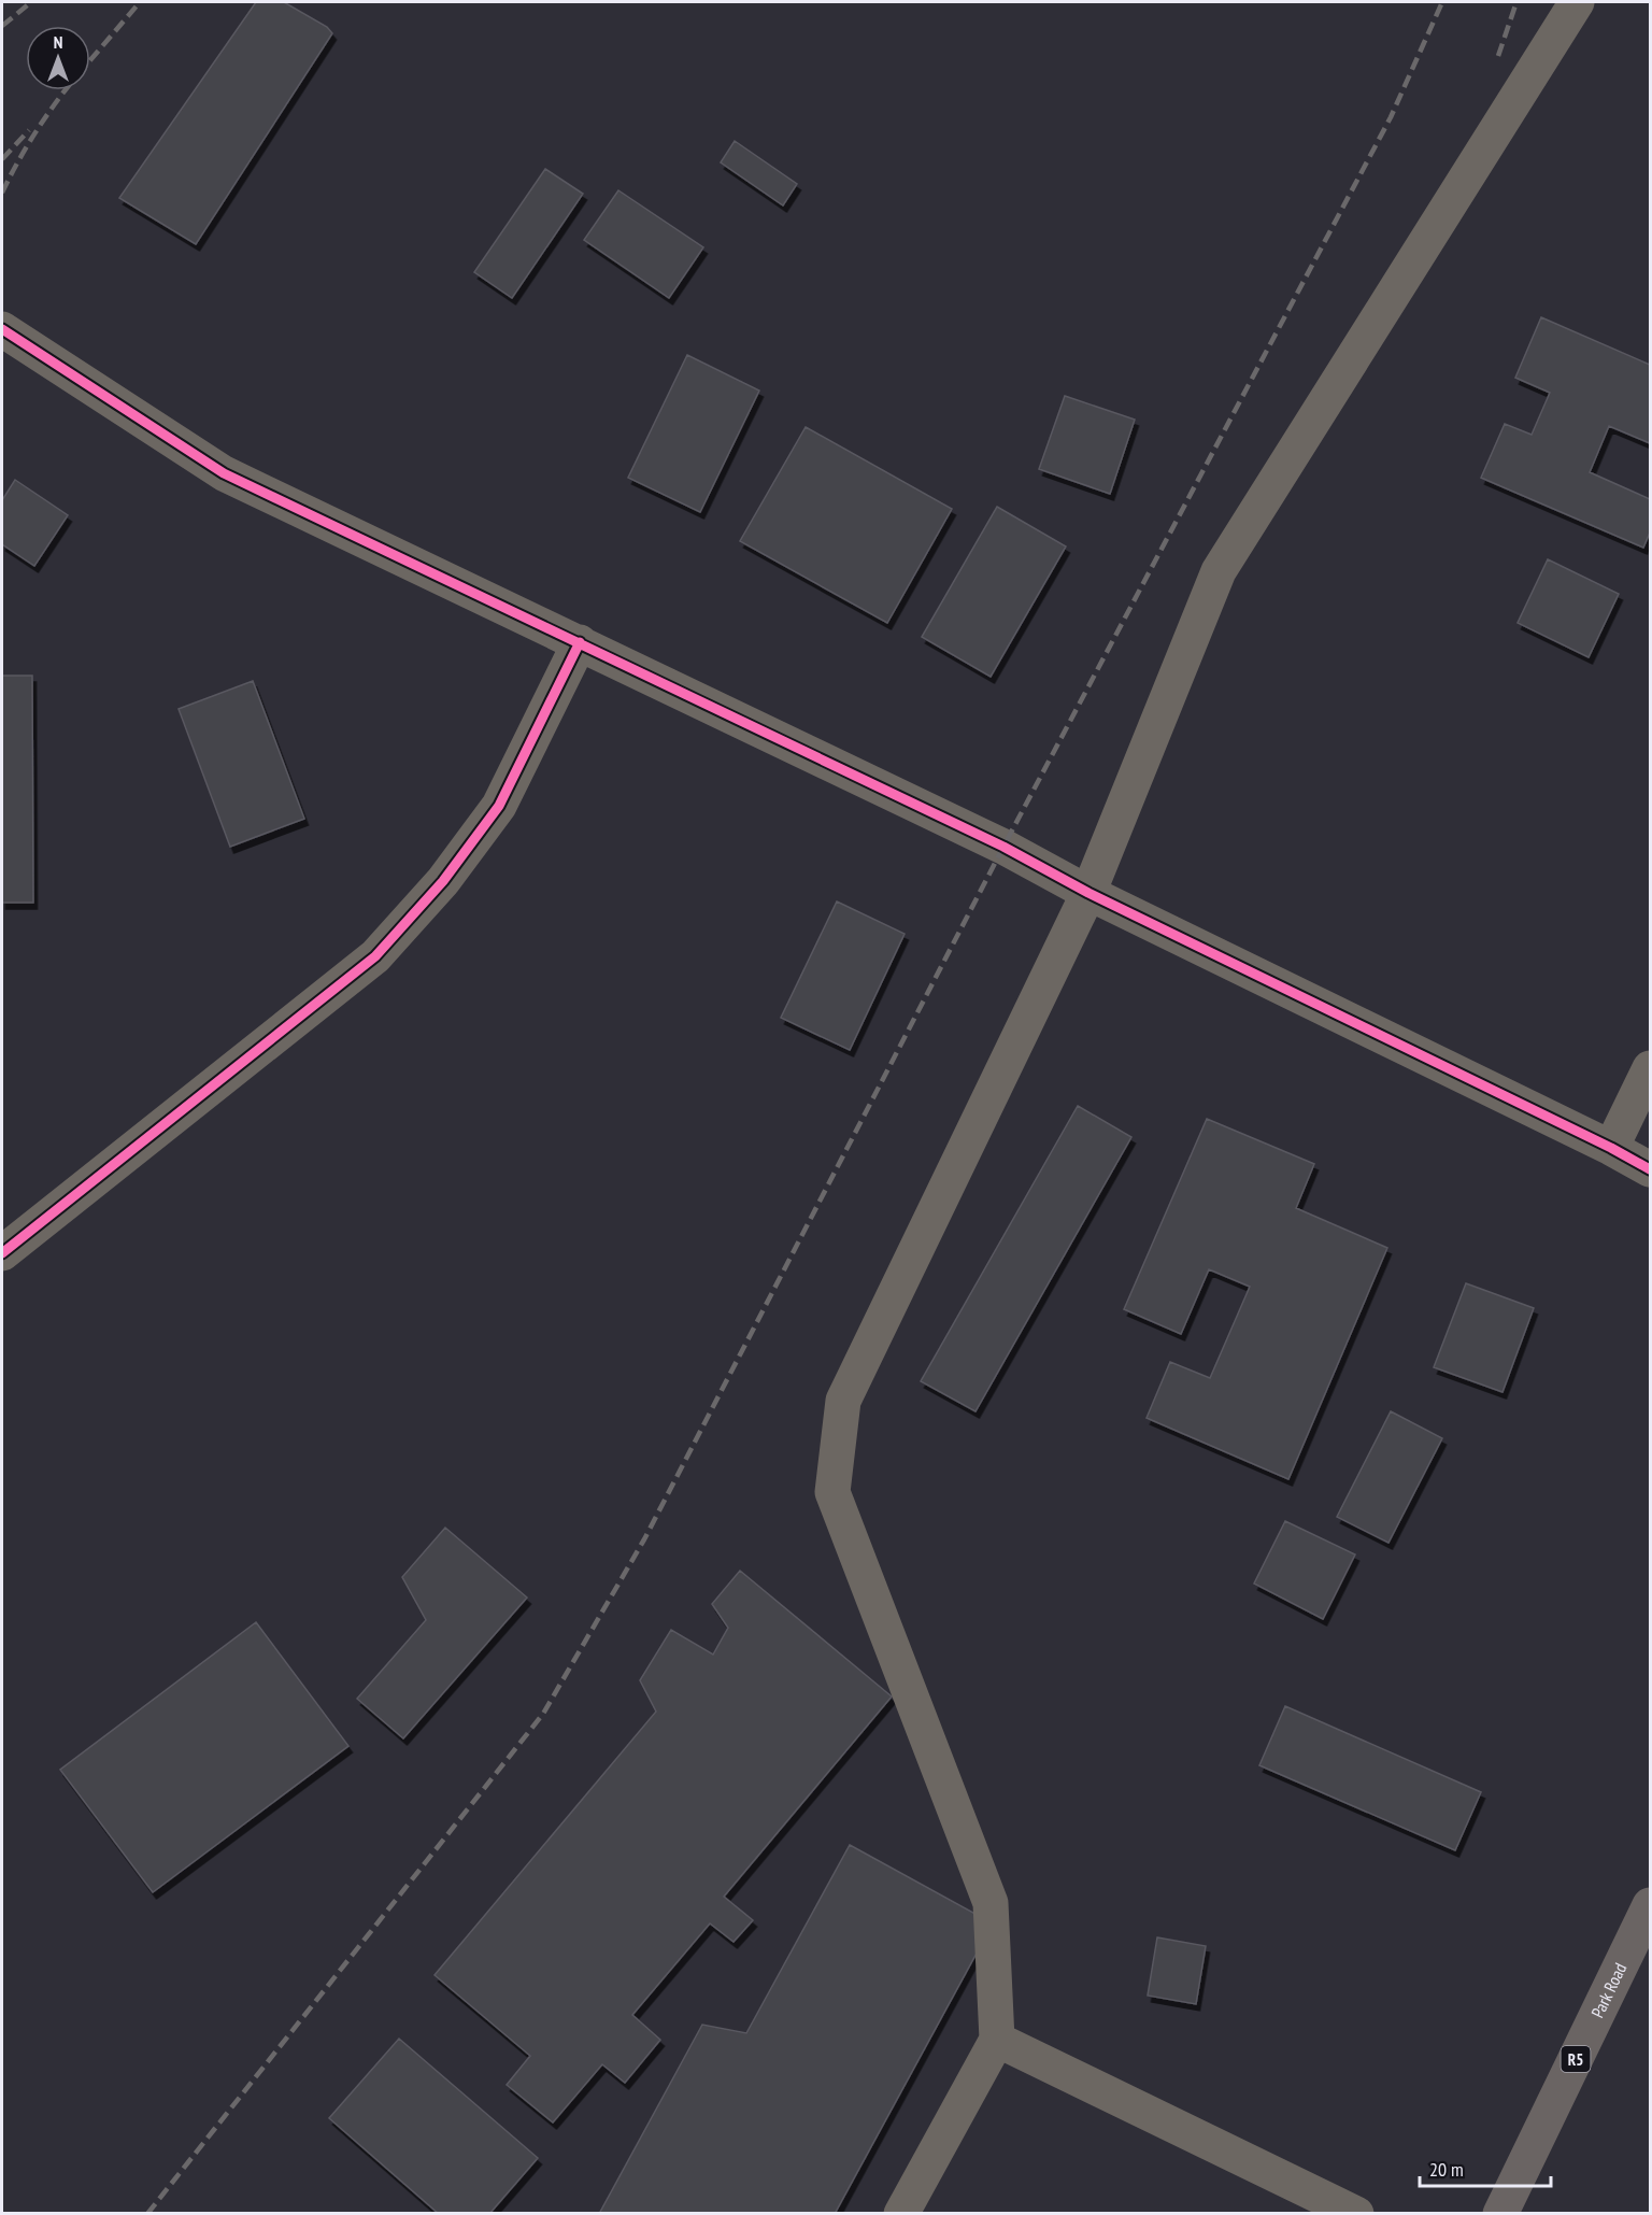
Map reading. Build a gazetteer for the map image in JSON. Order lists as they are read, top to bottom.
{
  "streets": {
    "highway": ["Park Road", "R5"]
  },
  "scale_bar": "20 m",
  "north": "top"
}
